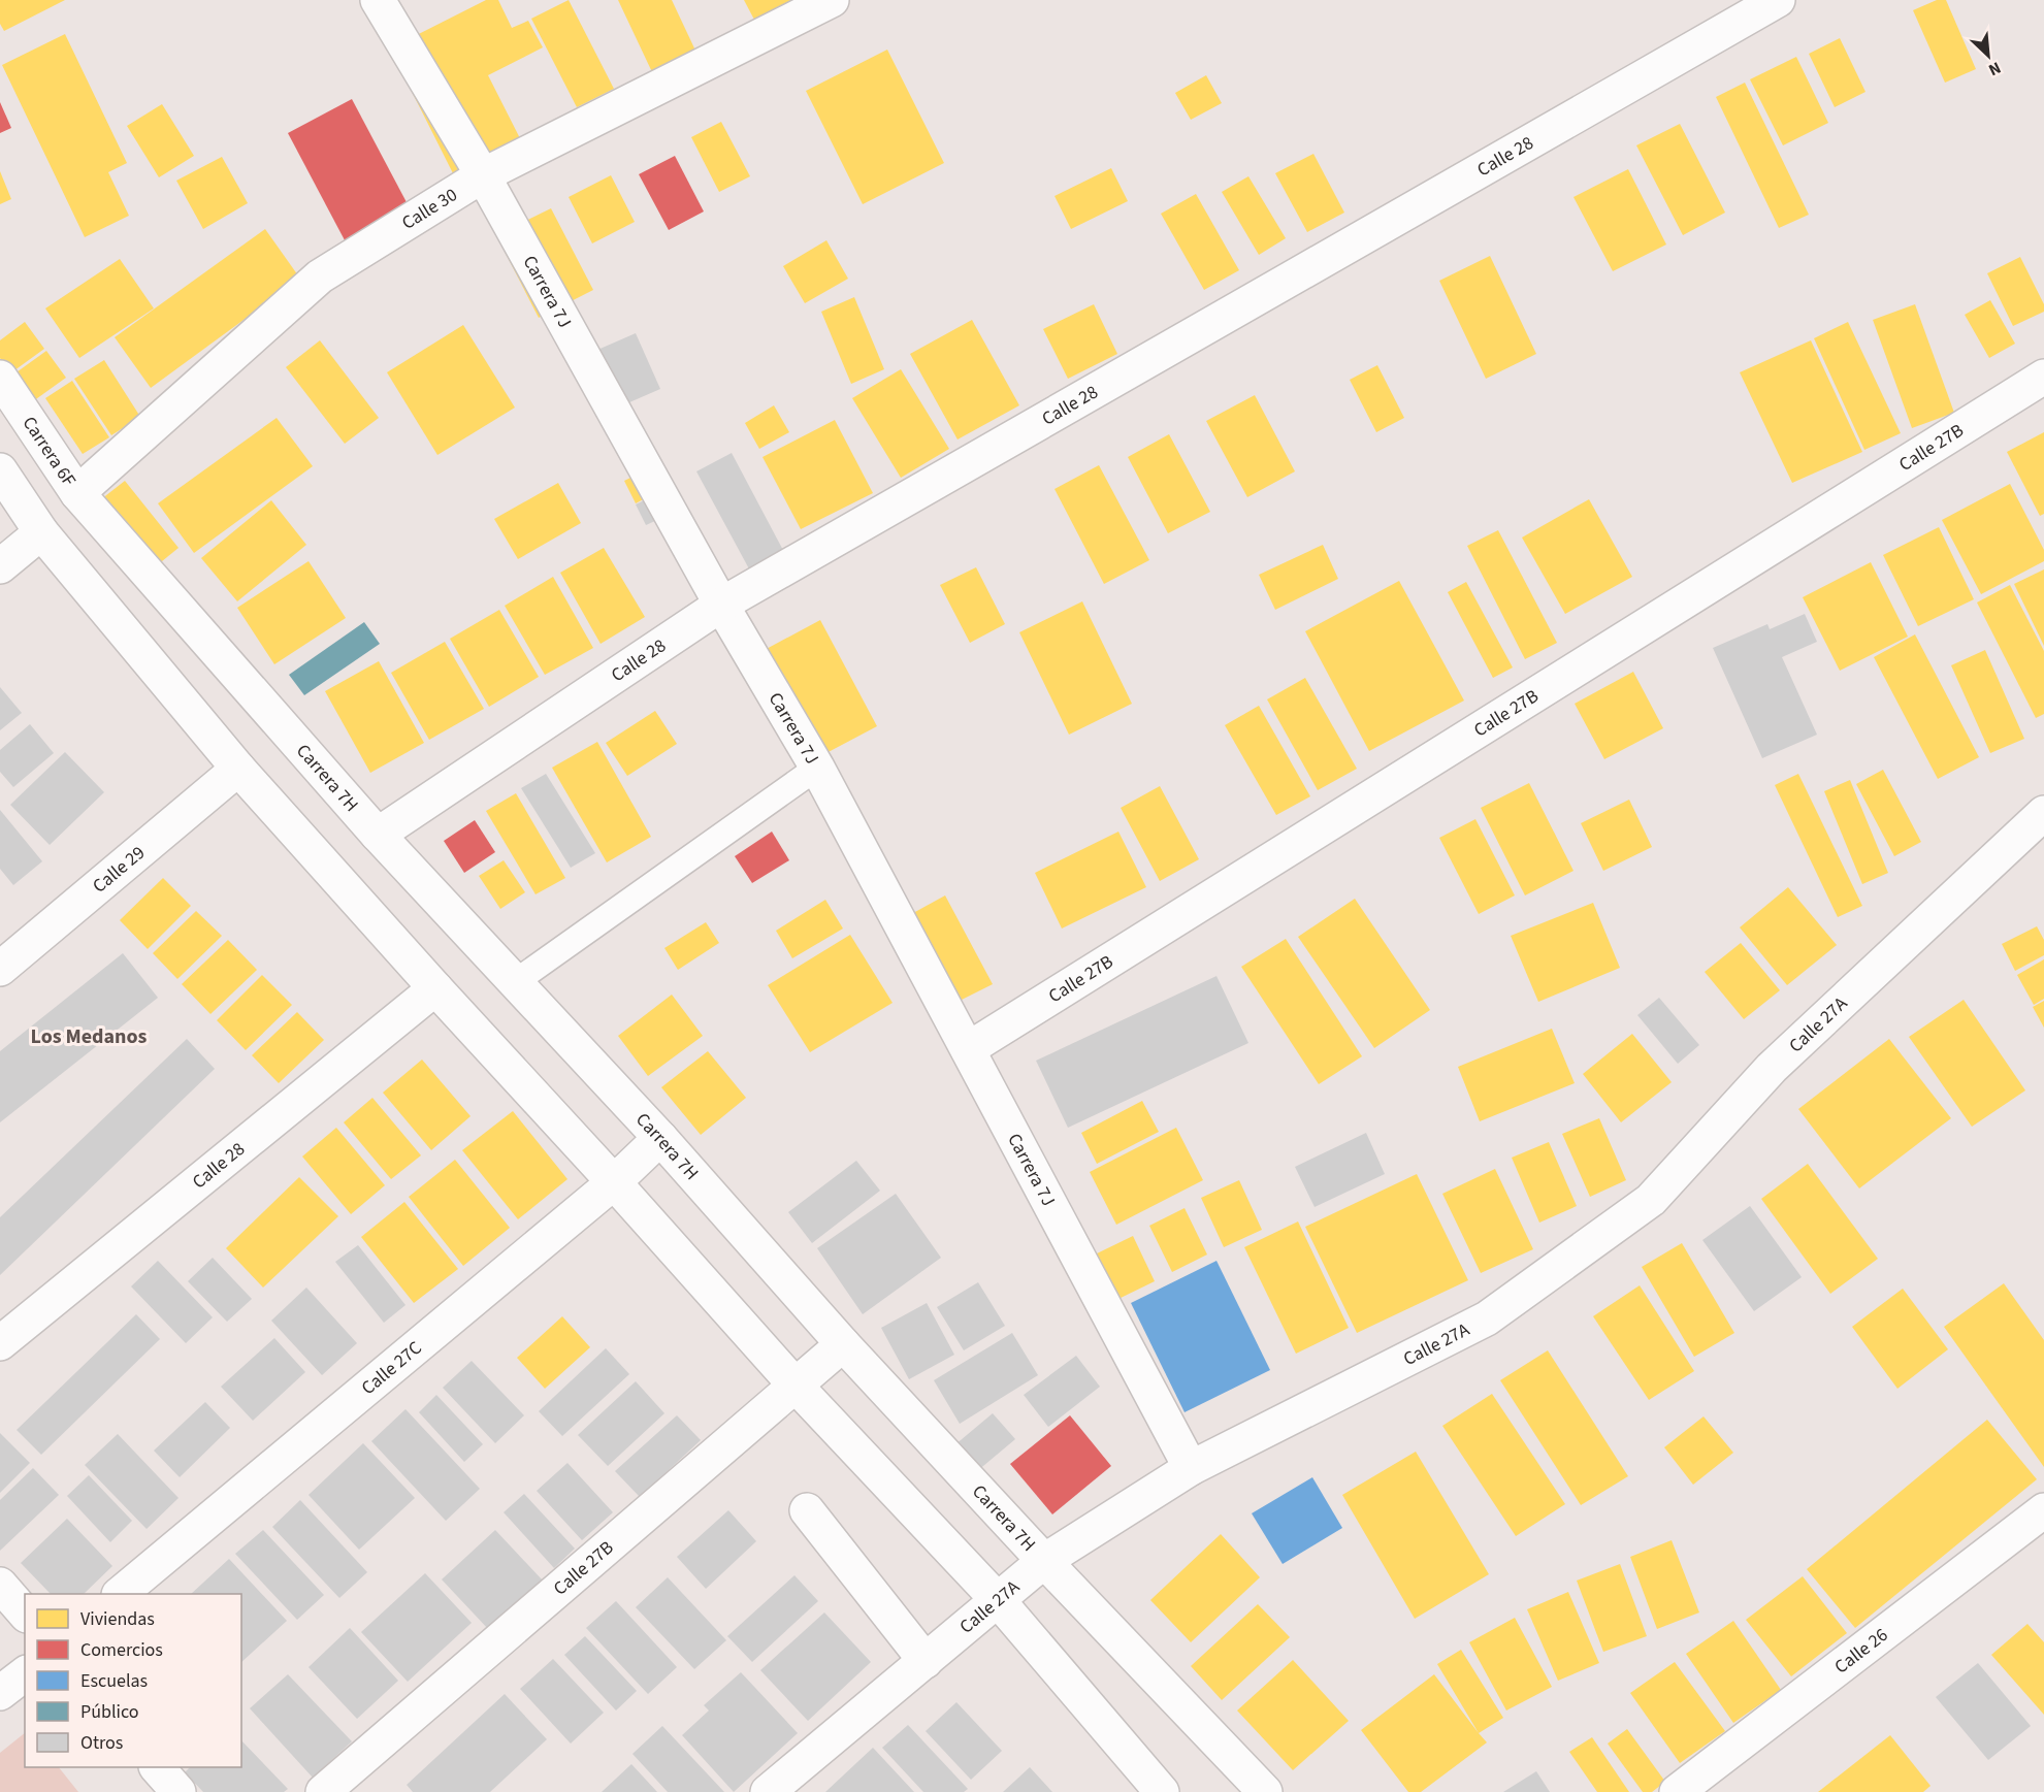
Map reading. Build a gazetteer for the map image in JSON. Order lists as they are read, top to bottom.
{
  "streets": {
    "street": [
      "Calle 28",
      "Calle 30",
      "Carrera 7J",
      "Calle 27B",
      "Carrera 6F",
      "Carrera 7H",
      "Calle 29",
      "Calle 27A",
      "Calle 27C",
      "Calle 26"
    ]
  },
  "crossings": [
    ["Calle 28", "Carrera 7J"],
    ["Calle 28", "Carrera 7H"],
    ["Calle 30", "Carrera 7J"],
    ["Calle 30", "Carrera 6F"],
    ["Calle 30", "Carrera 7H"],
    ["Carrera 7J", "Calle 27B"],
    ["Carrera 7J", "Calle 27A"],
    ["Calle 27B", "Carrera 7H"],
    ["Carrera 6F", "Carrera 7H"],
    ["Carrera 7H", "Calle 27A"],
    ["Carrera 7H", "Calle 27C"]
  ],
  "districts": ["Los Medanos"],
  "legend": [
    "Viviendas",
    "Comercios",
    "Escuelas",
    "Público",
    "Otros"
  ],
  "north": "bottom right"
}
